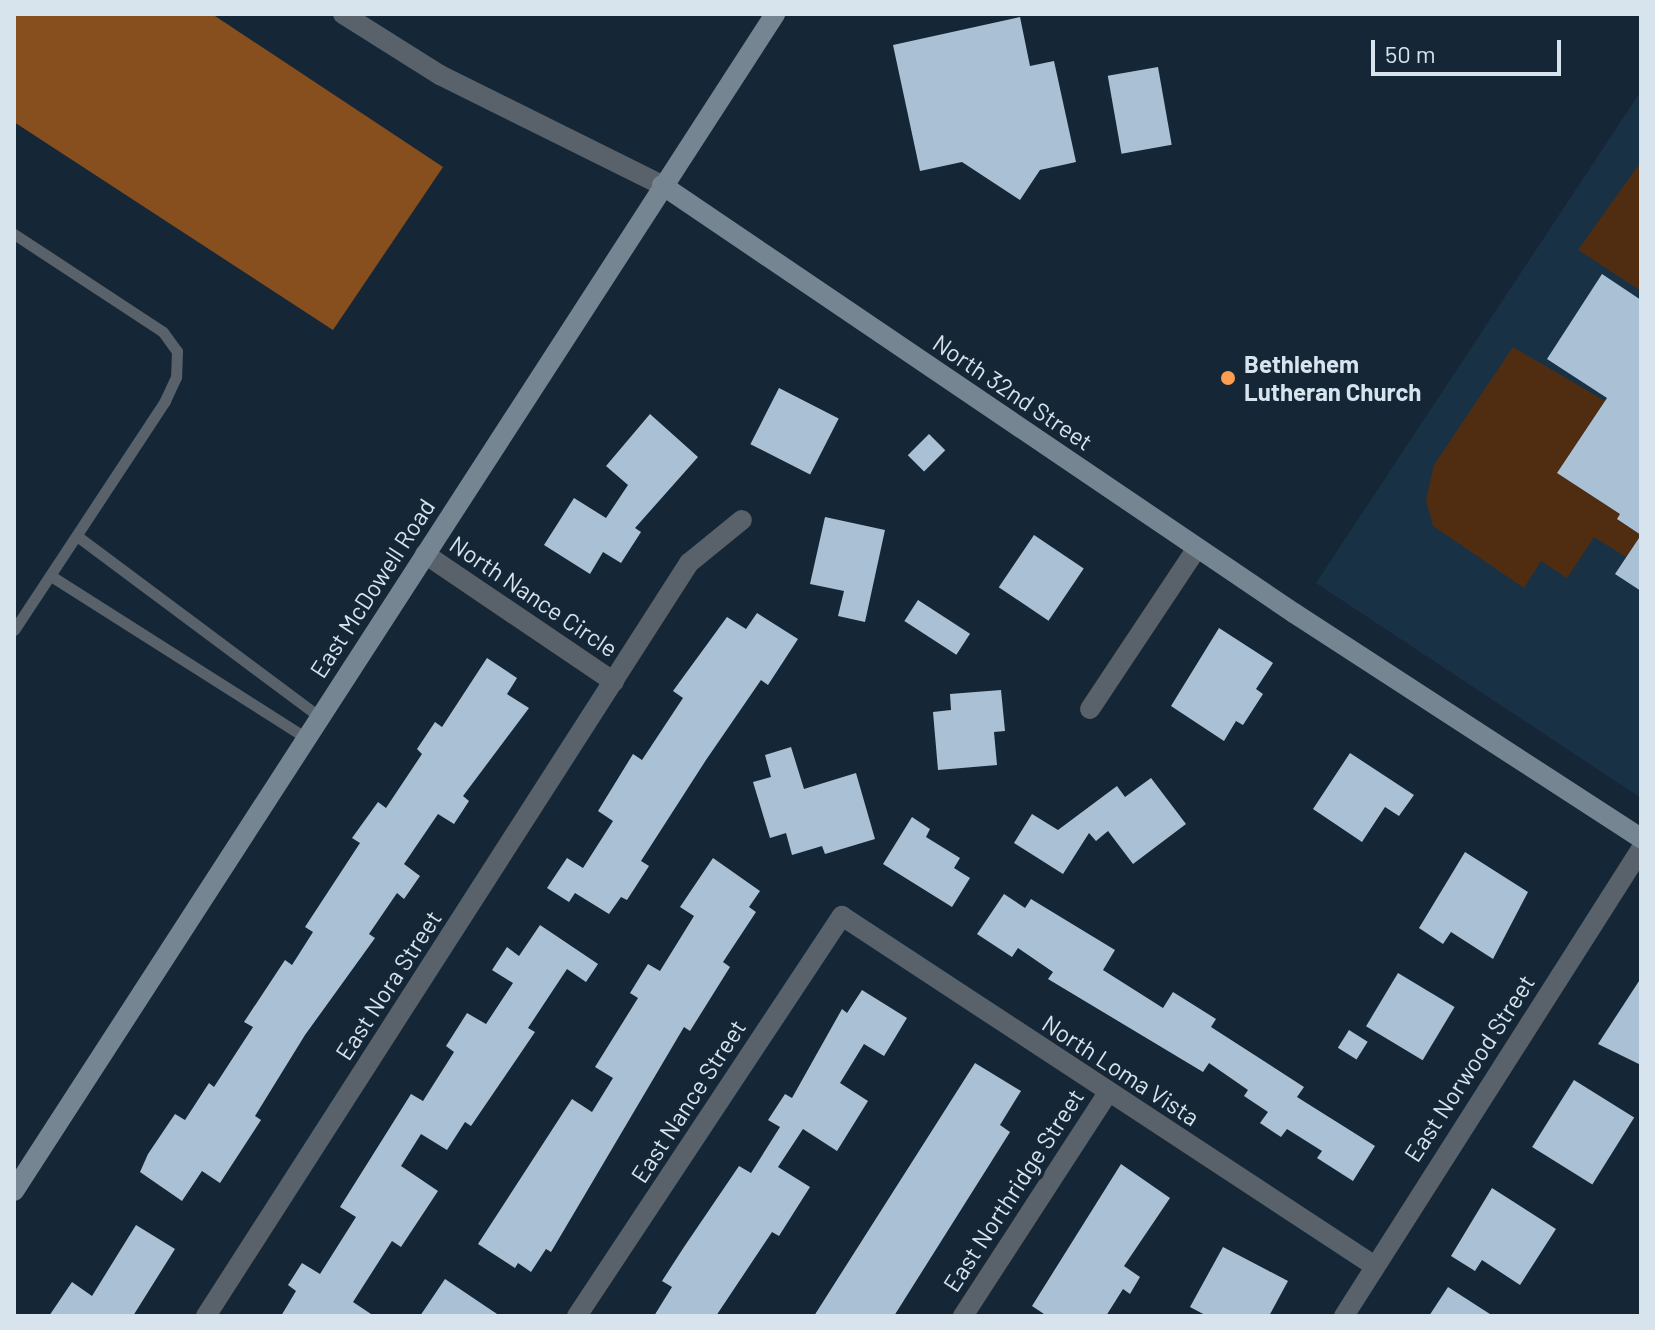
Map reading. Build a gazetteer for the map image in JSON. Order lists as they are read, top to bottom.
{
  "streets": {
    "main road": ["North 32nd Street", "East McDowell Road"],
    "street": [
      "North Nance Circle",
      "East Nora Street",
      "East Norwood Street",
      "North Loma Vista",
      "East Nance Street",
      "East Northridge Street"
    ]
  },
  "crossings": [
    ["North 32nd Street", "East McDowell Road"],
    ["East McDowell Road", "North Nance Circle"],
    ["North Nance Circle", "East Nora Street"],
    ["East Norwood Street", "North Loma Vista"],
    ["North Loma Vista", "East Nance Street"],
    ["North Loma Vista", "East Northridge Street"]
  ],
  "places": ["Bethlehem Lutheran Church"],
  "scale_bar": "50 m"
}
